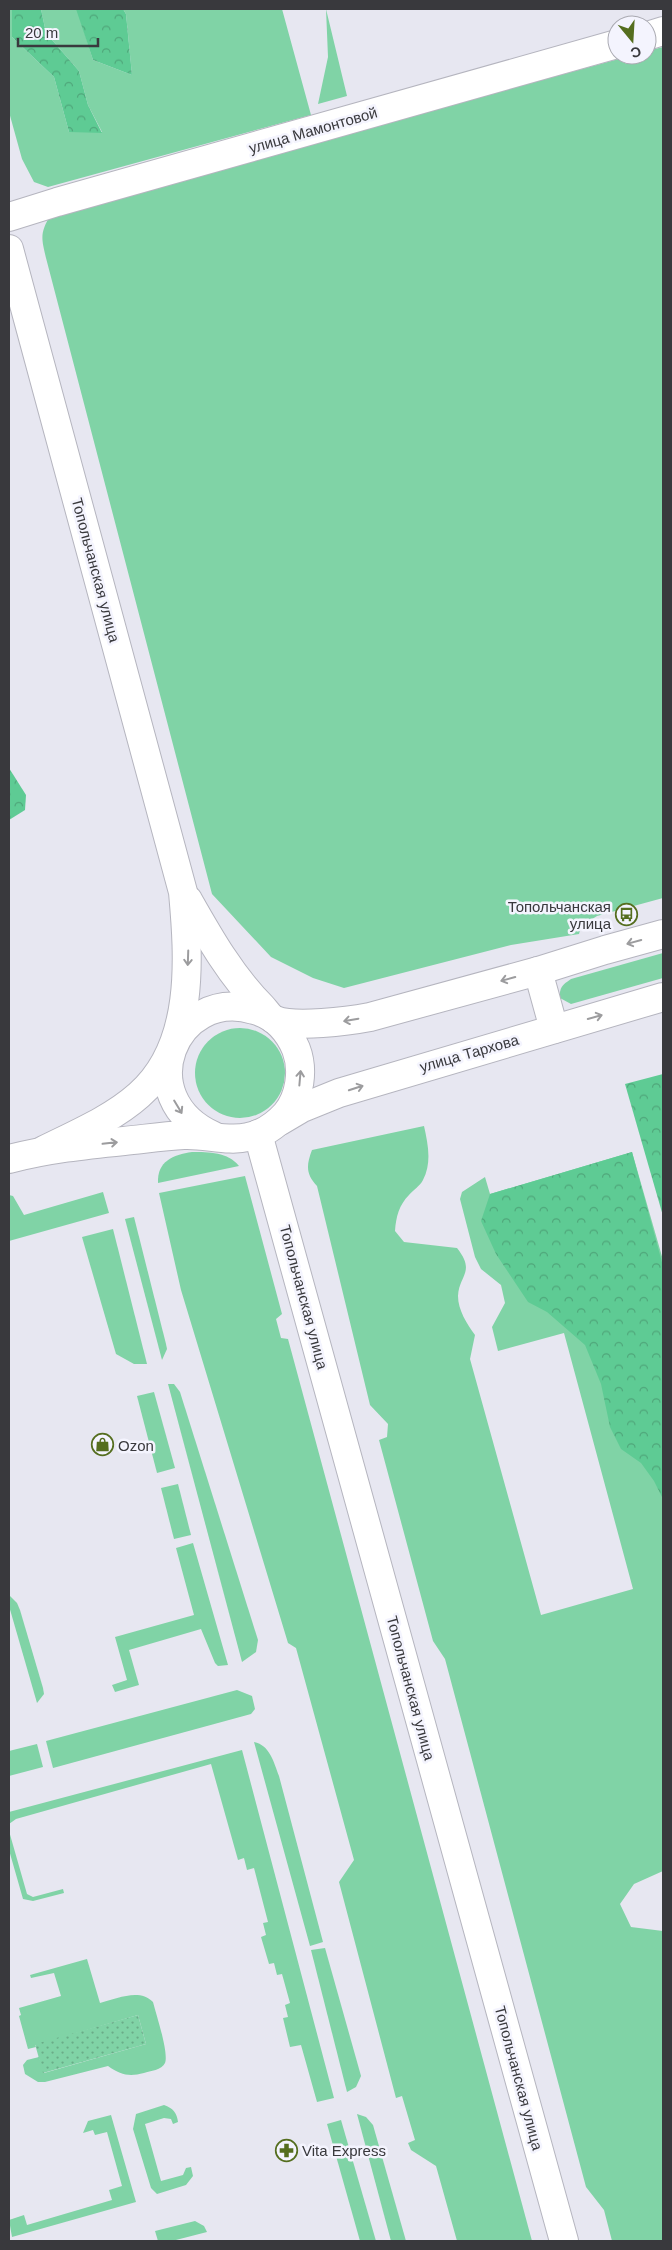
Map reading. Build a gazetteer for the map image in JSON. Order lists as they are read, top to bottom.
{
  "streets": {
    "main road": ["улица Мамонтовой", "Топольчанская улица", "улица Тархова"]
  },
  "crossings": [
    ["Топольчанская улица", "улица Тархова"]
  ],
  "places": {
    "bus stop": ["Топольчанская улица"],
    "shop": ["Ozon"],
    "pharmacy": ["Vita Express"]
  },
  "scale_bar": "20 m",
  "north": "bottom"
}
